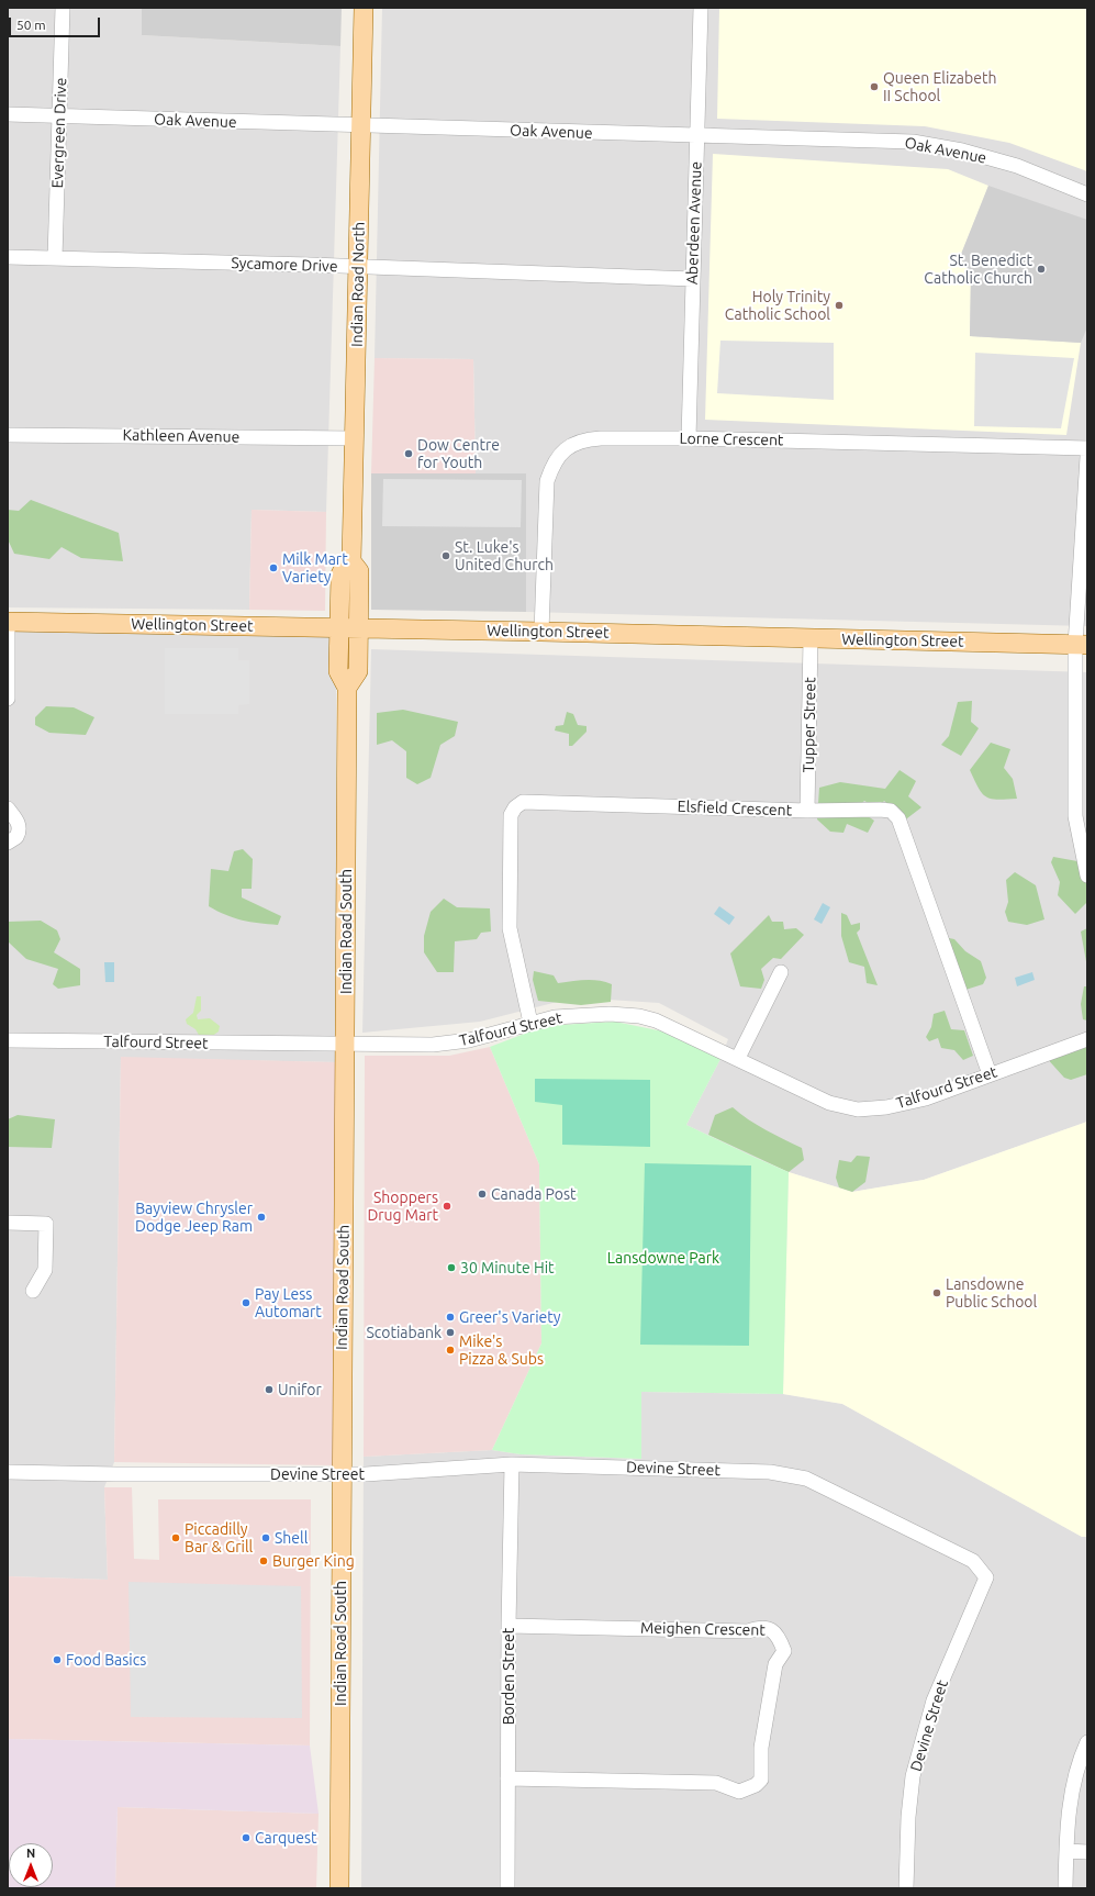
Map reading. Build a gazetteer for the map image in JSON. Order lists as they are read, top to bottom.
{
  "streets": {
    "main road": ["Indian Road North", "Wellington Street", "Indian Road South"],
    "street": [
      "Oak Avenue",
      "Evergreen Drive",
      "Aberdeen Avenue",
      "Sycamore Drive",
      "Kathleen Avenue",
      "Lorne Crescent",
      "Tupper Street",
      "Elsfield Crescent",
      "Talfourd Street",
      "Devine Street",
      "Meighen Crescent",
      "Borden Street"
    ]
  },
  "crossings": [
    ["Oak Avenue", "Evergreen Drive"],
    ["Oak Avenue", "Aberdeen Avenue"],
    ["Oak Avenue", "Indian Road North"],
    ["Evergreen Drive", "Sycamore Drive"],
    ["Aberdeen Avenue", "Sycamore Drive"],
    ["Aberdeen Avenue", "Lorne Crescent"],
    ["Sycamore Drive", "Indian Road North"],
    ["Indian Road North", "Kathleen Avenue"],
    ["Indian Road North", "Wellington Street"],
    ["Lorne Crescent", "Wellington Street"],
    ["Wellington Street", "Tupper Street"],
    ["Wellington Street", "Indian Road South"],
    ["Tupper Street", "Elsfield Crescent"],
    ["Elsfield Crescent", "Talfourd Street"],
    ["Indian Road South", "Talfourd Street"],
    ["Indian Road South", "Devine Street"],
    ["Devine Street", "Borden Street"],
    ["Meighen Crescent", "Borden Street"]
  ],
  "parks": ["Lansdowne Park"],
  "places": [
    "Queen Elizabeth II School",
    "St. Benedict Catholic Church",
    "Holy Trinity Catholic School",
    "Dow Centre for Youth",
    "St. Luke's United Church",
    "Milk Mart Variety",
    "Canada Post",
    "Shoppers Drug Mart",
    "Bayview Chrysler Dodge Jeep Ram",
    "30 Minute Hit",
    "Lansdowne Public School",
    "Pay Less Automart",
    "Greer's Variety",
    "Scotiabank",
    "Mike's Pizza & Subs",
    "Unifor",
    "Piccadilly Bar & Grill",
    "Shell",
    "Burger King",
    "Food Basics",
    "Carquest"
  ],
  "scale_bar": "50 m",
  "north": "top"
}
